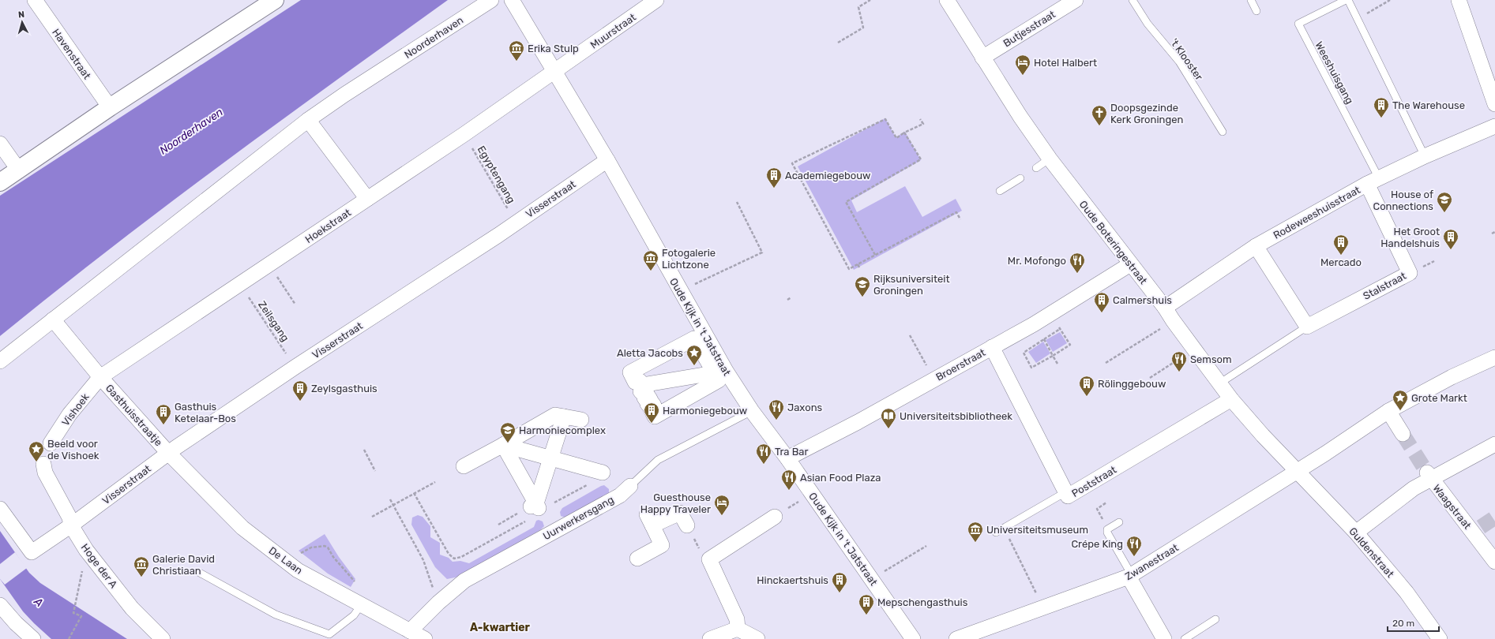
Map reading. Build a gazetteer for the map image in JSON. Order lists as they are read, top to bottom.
{
  "streets": {
    "street": [
      "Butjesstraat",
      "Muurstraat",
      "Noorderhaven",
      "Havenstraat",
      "Visserstraat",
      "Rodeweeshuisstraat",
      "Hoekstraat",
      "Oude Boteringestraat",
      "Stalstraat",
      "Oude Kijk in 't Jatstraat",
      "Broerstraat",
      "Vishoek",
      "Gasthuisstraatje",
      "Poststraat",
      "Waagstraat",
      "Uurwerkersgang",
      "Guldenstraat",
      "De Laan",
      "Zwanestraat",
      "Hoge der A"
    ],
    "lane": ["'t Klooster", "Weeshuisgang"],
    "path": ["Egyptengang", "Zeilsgang"]
  },
  "crossings": [
    ["Butjesstraat", "Oude Boteringestraat"],
    ["Muurstraat", "Hoekstraat"],
    ["Muurstraat", "Oude Kijk in 't Jatstraat"],
    ["Noorderhaven", "Gasthuisstraatje"],
    ["Weeshuisgang", "Rodeweeshuisstraat"],
    ["Weeshuisgang", "Stalstraat"],
    ["Egyptengang", "Visserstraat"],
    ["Egyptengang", "Hoekstraat"],
    ["Visserstraat", "Zeilsgang"],
    ["Visserstraat", "Oude Kijk in 't Jatstraat"],
    ["Visserstraat", "Gasthuisstraatje"],
    ["Visserstraat", "De Laan"],
    ["Visserstraat", "Hoge der A"],
    ["Rodeweeshuisstraat", "Oude Boteringestraat"],
    ["Rodeweeshuisstraat", "Stalstraat"],
    ["Hoekstraat", "Zeilsgang"],
    ["Hoekstraat", "Oude Kijk in 't Jatstraat"],
    ["Hoekstraat", "Vishoek"],
    ["Hoekstraat", "Gasthuisstraatje"],
    ["Oude Boteringestraat", "Stalstraat"],
    ["Oude Boteringestraat", "Broerstraat"],
    ["Oude Boteringestraat", "Poststraat"],
    ["Oude Boteringestraat", "Guldenstraat"],
    ["Oude Boteringestraat", "Zwanestraat"],
    ["Oude Kijk in 't Jatstraat", "Broerstraat"],
    ["Oude Kijk in 't Jatstraat", "Uurwerkersgang"],
    ["Broerstraat", "Poststraat"],
    ["Vishoek", "Gasthuisstraatje"],
    ["Gasthuisstraatje", "De Laan"],
    ["Waagstraat", "Guldenstraat"],
    ["Uurwerkersgang", "De Laan"],
    ["Guldenstraat", "Zwanestraat"]
  ],
  "districts": ["A-kwartier"],
  "water": ["Noorderhaven", "A"],
  "places": {
    "museum": [
      "Erika Stulp",
      "Fotogalerie Lichtzone",
      "Universiteitsmuseum",
      "Galerie David Christiaan"
    ],
    "hotel": ["Hotel Halbert", "Guesthouse Happy Traveler"],
    "building": [
      "The Warehouse",
      "Academiegebouw",
      "Het Groot Handelshuis",
      "Mercado",
      "Calmershuis",
      "Rölinggebouw",
      "Zeylsgasthuis",
      "Harmoniegebouw",
      "Gasthuis Ketelaar-Bos",
      "Hinckaertshuis",
      "Mepschengasthuis"
    ],
    "church": ["Doopsgezinde Kerk Groningen"],
    "school or university": ["House of Connections", "Rijksuniversiteit Groningen", "Harmoniecomplex"],
    "restaurant": [
      "Mr. Mofongo",
      "Semsom",
      "Jaxons",
      "Tra Bar",
      "Asian Food Plaza",
      "Crépe King"
    ],
    "place": ["Aletta Jacobs", "Grote Markt", "Beeld voor de Vishoek"],
    "library": ["Universiteitsbibliotheek"]
  },
  "scale_bar": "20 m",
  "north": "top"
}
